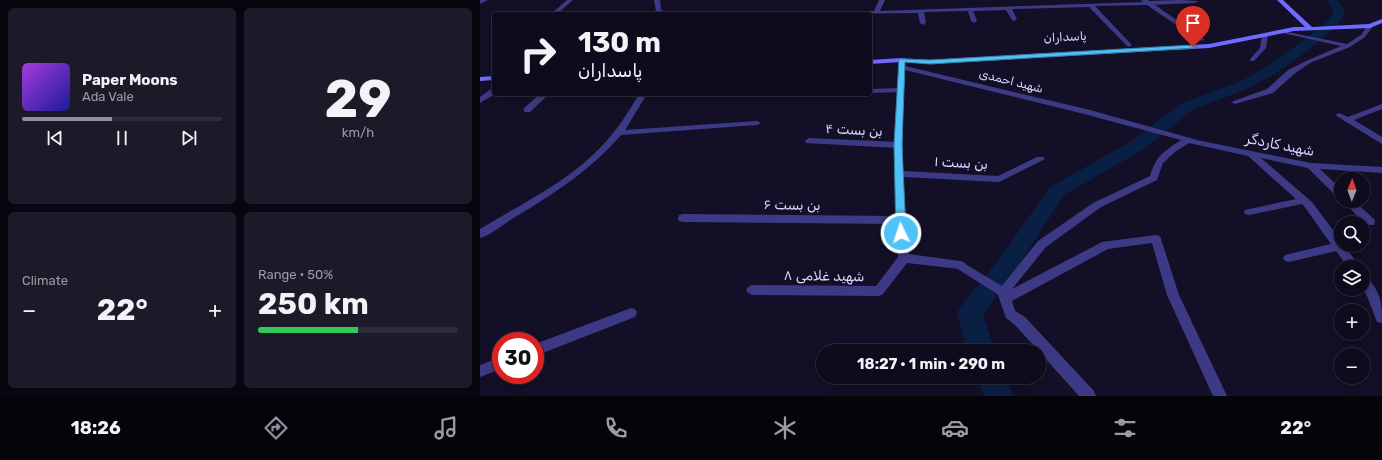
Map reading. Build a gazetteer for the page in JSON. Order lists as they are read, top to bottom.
{
  "streets": {
    "street": [
      "پاسداران",
      "شهید احمدی",
      "بن بست ۴",
      "شهید کاردگر",
      "بن بست ۱",
      "بن بست ۶",
      "۸ شهید غلامی"
    ]
  },
  "crossings": [
    ["پاسداران", "شهید احمدی"],
    ["شهید احمدی", "شهید کاردگر"]
  ],
  "north": "top",
  "page": {
    "tile": [
      ["29", "km/h"],
      "Climate",
      ["Range · 50%", "250 km"]
    ],
    "turn": ["130 m", "پاسداران"],
    "song": ["Paper Moons", "Ada Vale"],
    "map_buttons": ["+", "−"],
    "heat": ["−", "22°", "+"],
    "limit": "30",
    "trip": "18:27 · 1 min · 290 m",
    "tabs": ["18:26", "22°"]
  }
}
